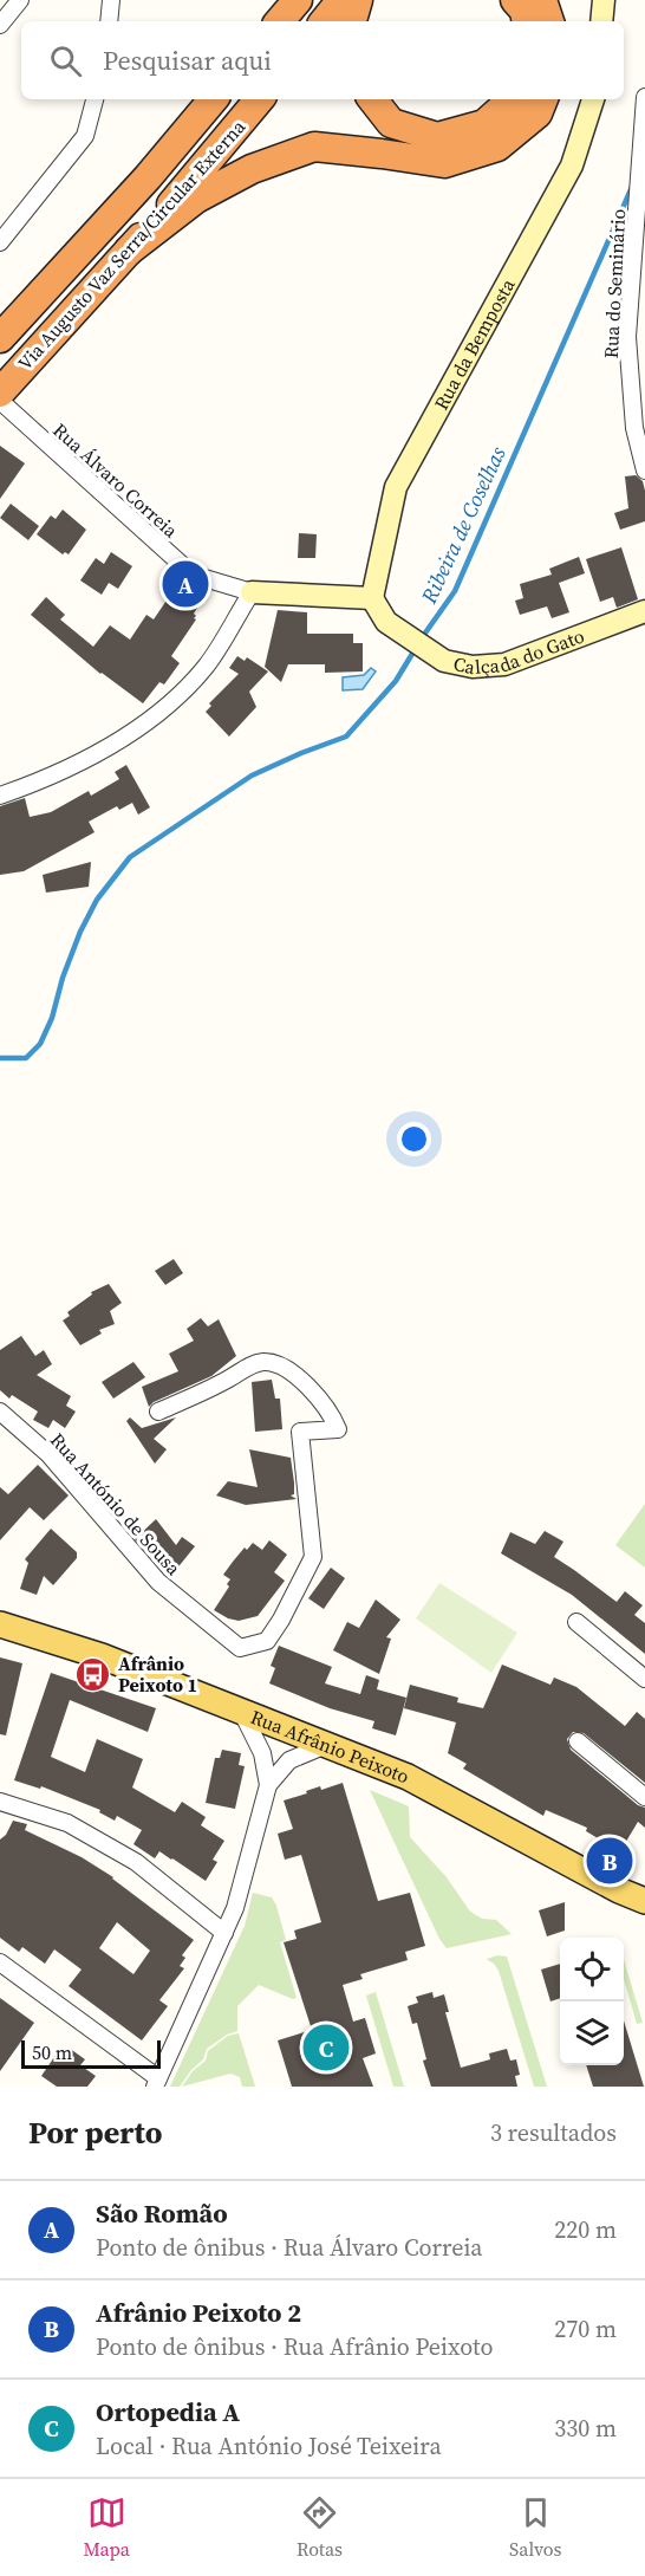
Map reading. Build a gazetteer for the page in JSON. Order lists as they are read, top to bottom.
{
  "streets": {
    "highway": ["Via Augusto Vaz Serra/Circular Externa"],
    "main road": ["Rua Afrânio Peixoto"],
    "street": [
      "Rua do Seminário",
      "Rua da Bemposta",
      "Rua Álvaro Correia",
      "Calçada do Gato",
      "Rua António de Sousa"
    ]
  },
  "crossings": [
    ["Rua da Bemposta", "Calçada do Gato"]
  ],
  "water": ["Ribeira de Coselhas"],
  "places": {
    "bus stop": ["Afrânio Peixoto 1"]
  },
  "scale_bar": "50 m",
  "page": {
    "search": "Pesquisar aqui",
    "pins": ["A", "B", "C"],
    "scale": "50 m",
    "heading": ["Por perto", "3 resultados"],
    "list": [
      {
        "mark": "A",
        "name": "São Romão",
        "note": "Ponto de ônibus · Rua Álvaro Correia",
        "value": "220 m"
      },
      {
        "mark": "B",
        "name": "Afrânio Peixoto 2",
        "note": "Ponto de ônibus · Rua Afrânio Peixoto",
        "value": "270 m"
      },
      {
        "mark": "C",
        "name": "Ortopedia A",
        "note": "Local · Rua António José Teixeira",
        "value": "330 m"
      }
    ],
    "nav": ["Mapa", "Rotas", "Salvos"]
  }
}
